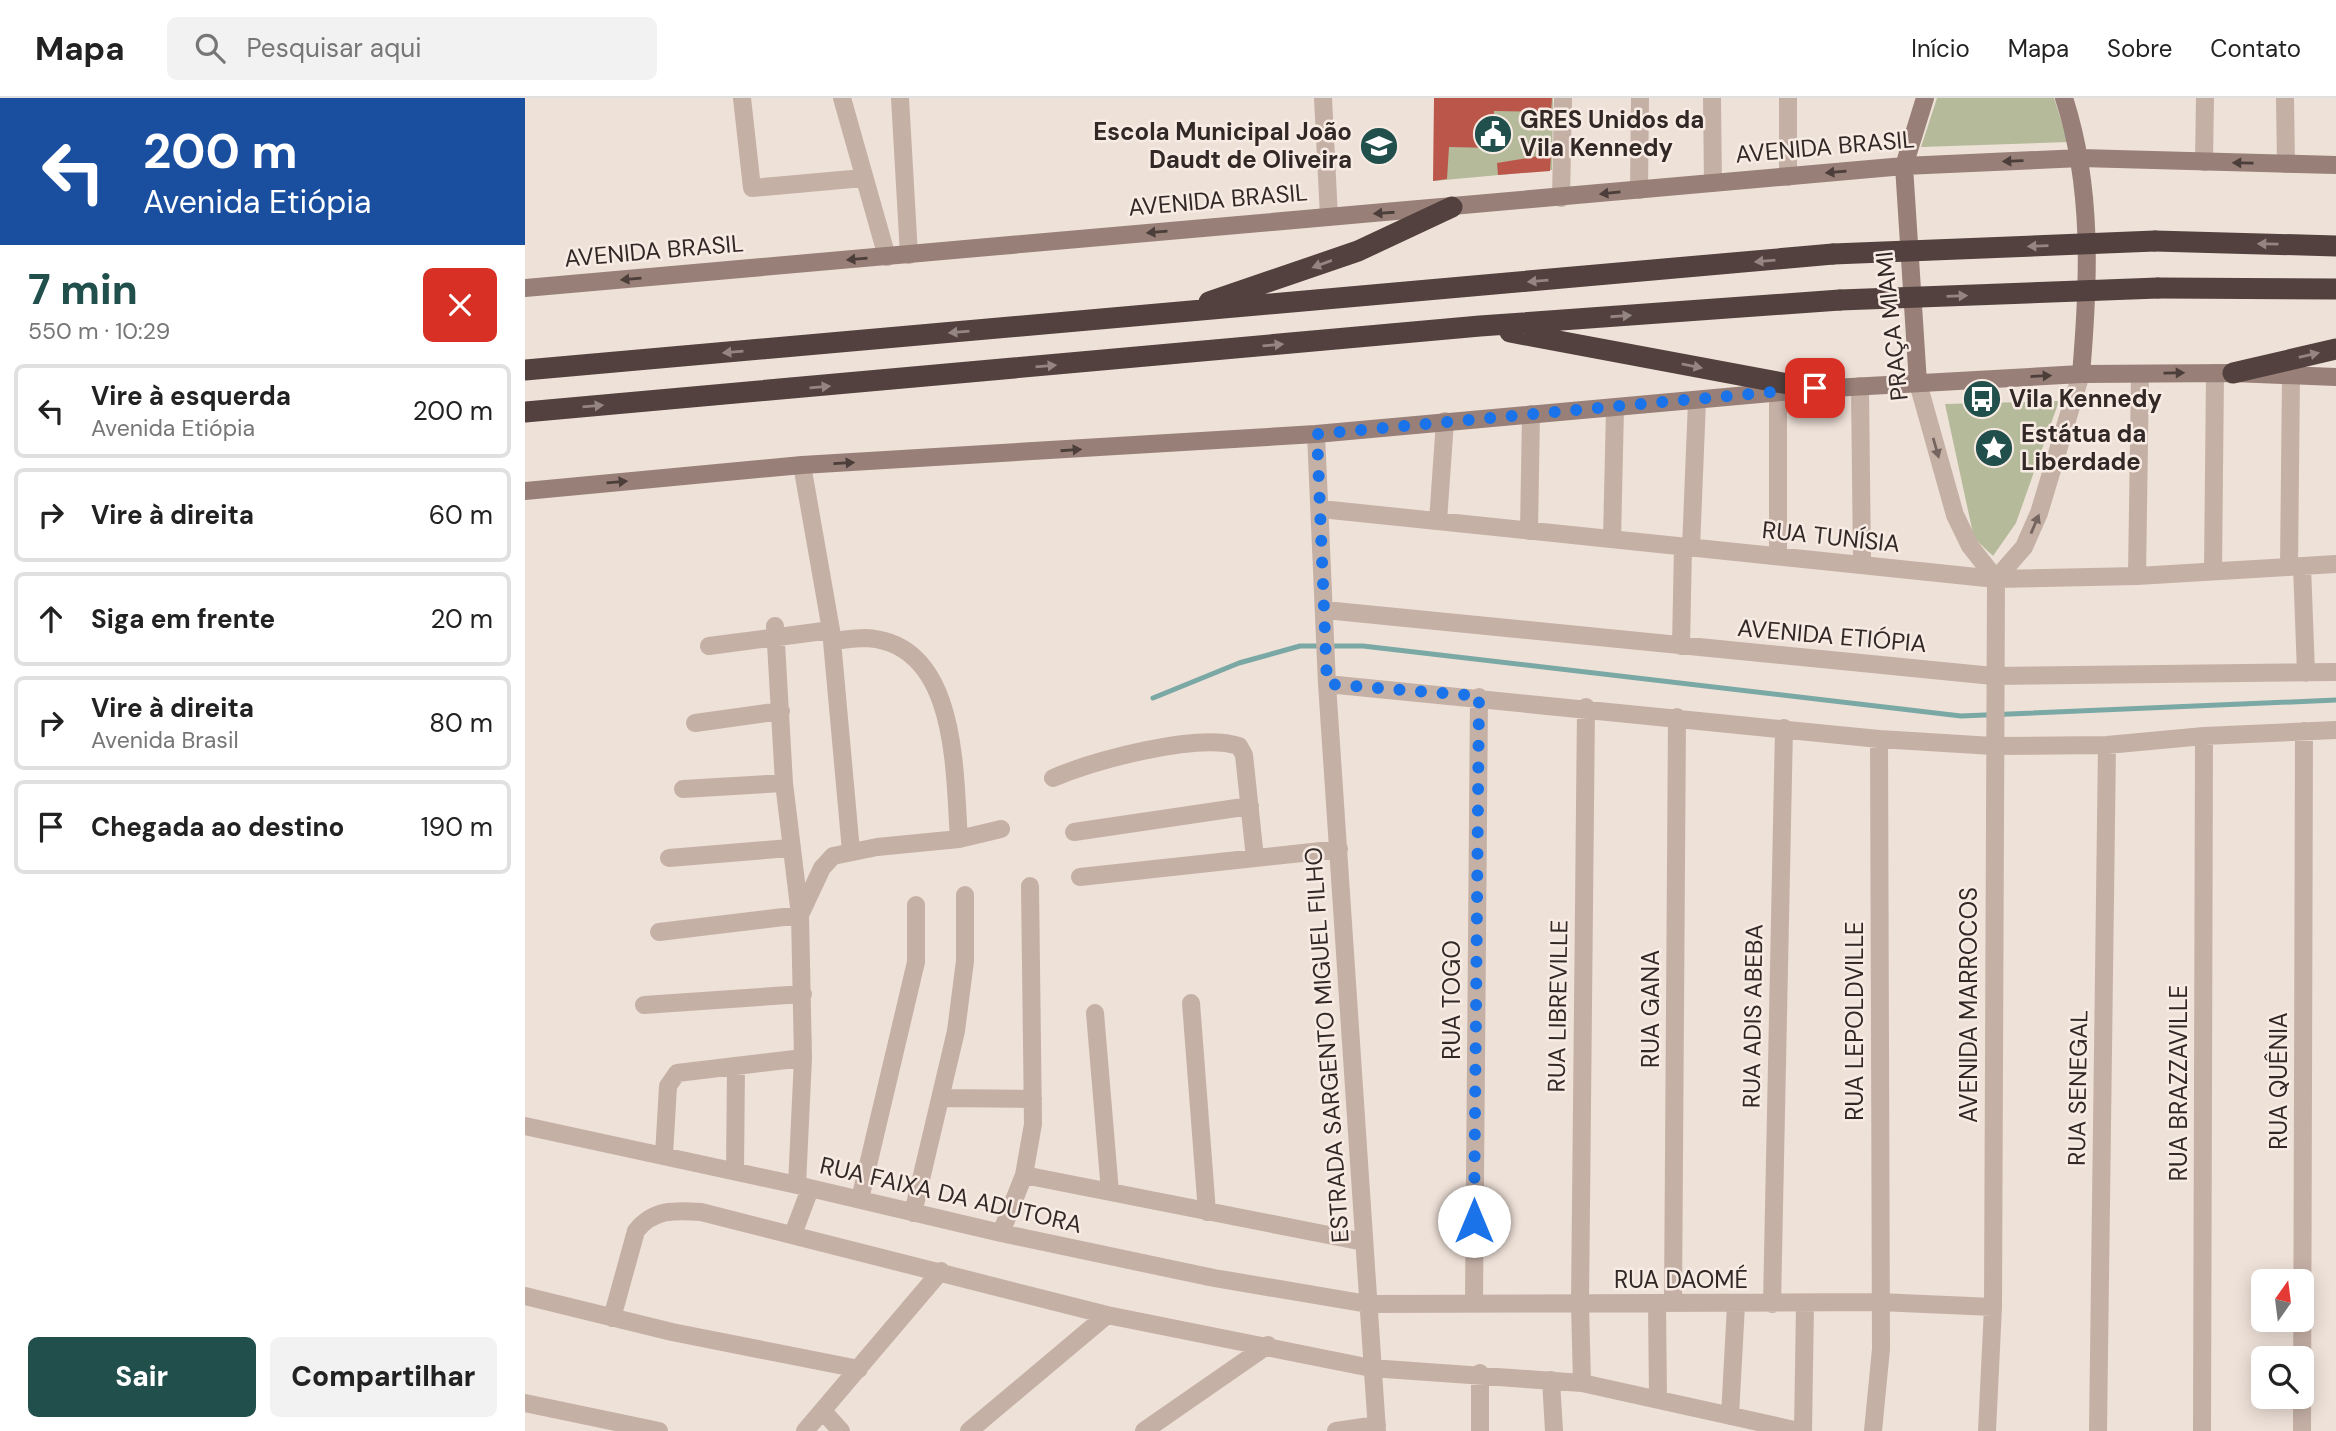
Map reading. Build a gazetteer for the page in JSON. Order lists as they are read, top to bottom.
{
  "streets": {
    "street": [
      "AVENIDA BRASIL",
      "PRAÇA MIAMI",
      "RUA TUNÍSIA",
      "AVENIDA ETIÓPIA",
      "RUA TOGO",
      "AVENIDA MARROCOS",
      "RUA LIBREVILLE",
      "RUA GANA",
      "RUA ADIS ABEBA",
      "RUA LEPOLDVILLE",
      "ESTRADA SARGENTO MIGUEL FILHO",
      "RUA QUÊNIA",
      "RUA BRAZZAVILLE",
      "RUA SENEGAL",
      "RUA FAIXA DA ADUTORA",
      "RUA DAOMÉ"
    ]
  },
  "crossings": [
    ["AVENIDA BRASIL", "PRAÇA MIAMI"],
    ["PRAÇA MIAMI", "RUA TUNÍSIA"],
    ["PRAÇA MIAMI", "AVENIDA MARROCOS"],
    ["RUA TUNÍSIA", "AVENIDA MARROCOS"],
    ["AVENIDA ETIÓPIA", "AVENIDA MARROCOS"],
    ["AVENIDA ETIÓPIA", "ESTRADA SARGENTO MIGUEL FILHO"],
    ["RUA TOGO", "RUA DAOMÉ"],
    ["AVENIDA MARROCOS", "RUA DAOMÉ"],
    ["RUA LIBREVILLE", "RUA DAOMÉ"],
    ["RUA GANA", "RUA DAOMÉ"],
    ["RUA ADIS ABEBA", "RUA DAOMÉ"],
    ["RUA LEPOLDVILLE", "RUA DAOMÉ"],
    ["ESTRADA SARGENTO MIGUEL FILHO", "RUA FAIXA DA ADUTORA"],
    ["ESTRADA SARGENTO MIGUEL FILHO", "RUA DAOMÉ"],
    ["RUA FAIXA DA ADUTORA", "RUA DAOMÉ"]
  ],
  "one_way": ["AVENIDA BRASIL"],
  "places": {
    "public building": ["GRES Unidos da Vila Kennedy"],
    "school or university": ["Escola Municipal João Daudt de Oliveira"],
    "bus stop": ["Vila Kennedy"],
    "place": ["Estátua da Liberdade"]
  },
  "north": "top",
  "page": {
    "header": "Mapa",
    "search": "Pesquisar aqui",
    "nav": [
      "Início",
      "Mapa",
      "Sobre",
      "Contato"
    ],
    "turn": ["200 m", "Avenida Etiópia"],
    "heading": ["7 min", "550 m · 10:29"],
    "list": [
      {
        "name": "Vire à esquerda",
        "note": "Avenida Etiópia",
        "value": "200 m"
      },
      {
        "name": "Vire à direita",
        "value": "60 m"
      },
      {
        "name": "Siga em frente",
        "value": "20 m"
      },
      {
        "name": "Vire à direita",
        "note": "Avenida Brasil",
        "value": "80 m"
      },
      {
        "name": "Chegada ao destino",
        "value": "190 m"
      }
    ],
    "buttons": ["Sair", "Compartilhar"]
  }
}
